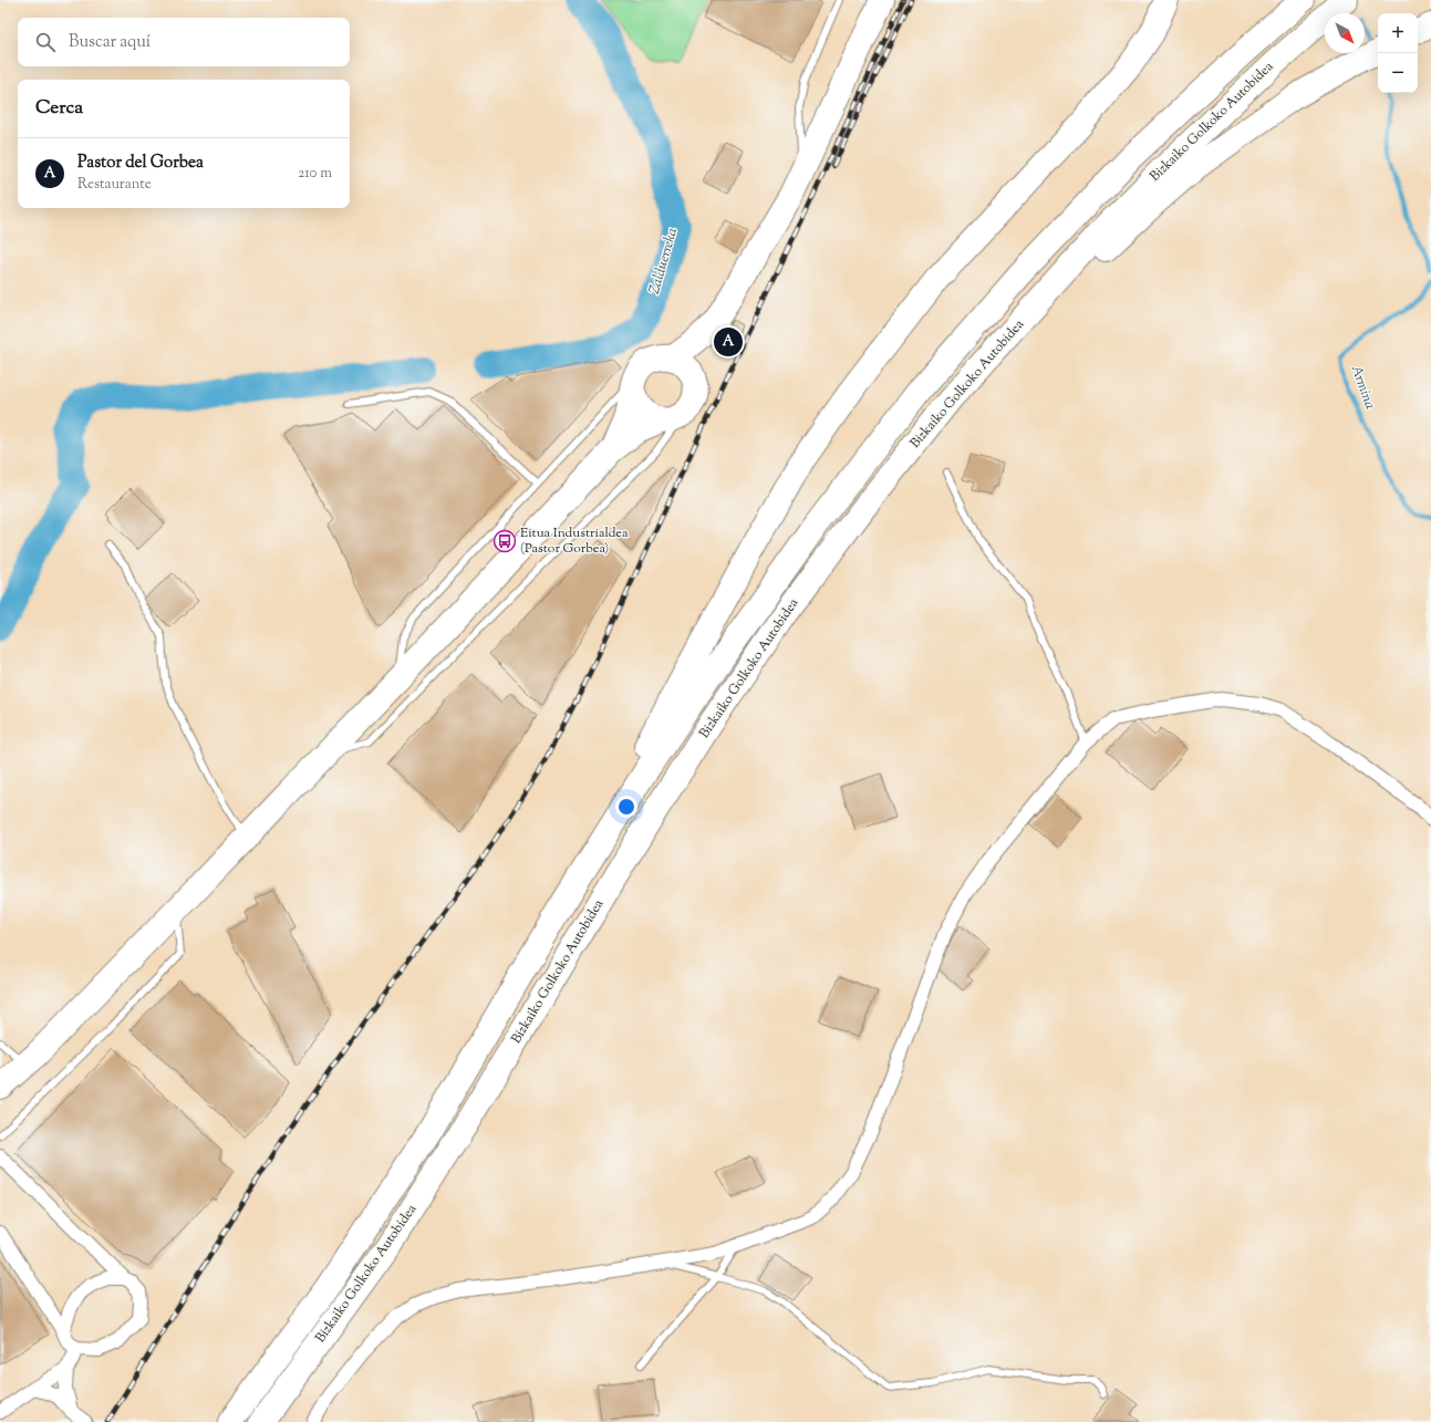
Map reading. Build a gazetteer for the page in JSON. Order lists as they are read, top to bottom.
{
  "streets": {
    "highway": ["Bizkaiko Golkoko Autobidea"]
  },
  "water": ["Zalduerreka", "Armina"],
  "places": {
    "bus stop": ["Eitua Industrialdea (Pastor Gorbea)"]
  },
  "north": "bottom right",
  "page": {
    "map_buttons": ["+", "−"],
    "search": "Buscar aquí",
    "heading": "Cerca",
    "list": [
      {
        "mark": "A",
        "name": "Pastor del Gorbea",
        "note": "Restaurante",
        "value": "210 m"
      }
    ],
    "pins": "A"
  }
}
